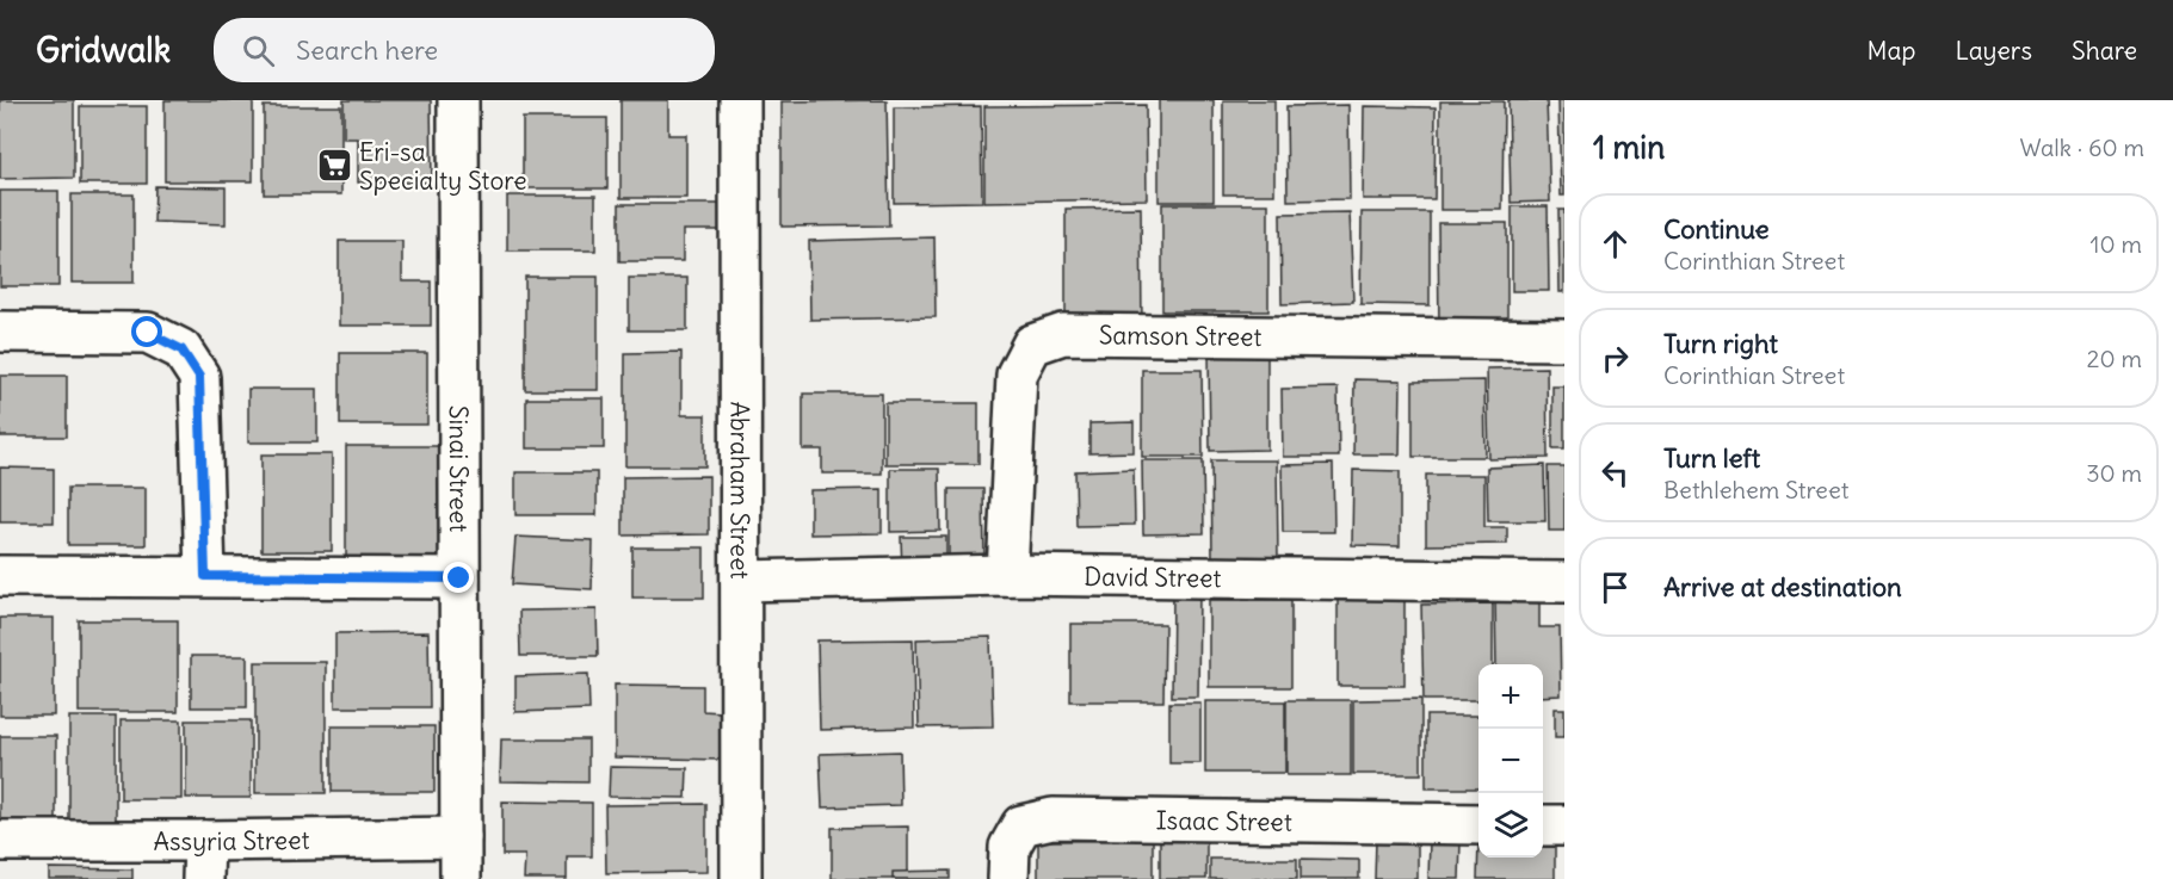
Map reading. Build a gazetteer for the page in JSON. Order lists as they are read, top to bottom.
{
  "streets": {
    "street": [
      "Samson Street",
      "Sinai Street",
      "Abraham Street",
      "David Street",
      "Isaac Street",
      "Assyria Street"
    ]
  },
  "crossings": [
    ["Samson Street", "David Street"],
    ["Sinai Street", "Assyria Street"],
    ["Abraham Street", "David Street"]
  ],
  "places": {
    "supermarket": ["Eri-sa Specialty Store"]
  },
  "page": {
    "header": "Gridwalk",
    "search": "Search here",
    "nav": ["Map", "Layers", "Share"],
    "heading": ["1 min", "Walk · 60 m"],
    "list": [
      ["Continue", "Corinthian Street", "10 m"],
      ["Turn right", "Corinthian Street", "20 m"],
      ["Turn left", "Bethlehem Street", "30 m"],
      "Arrive at destination"
    ],
    "map_buttons": ["+", "−"]
  }
}
